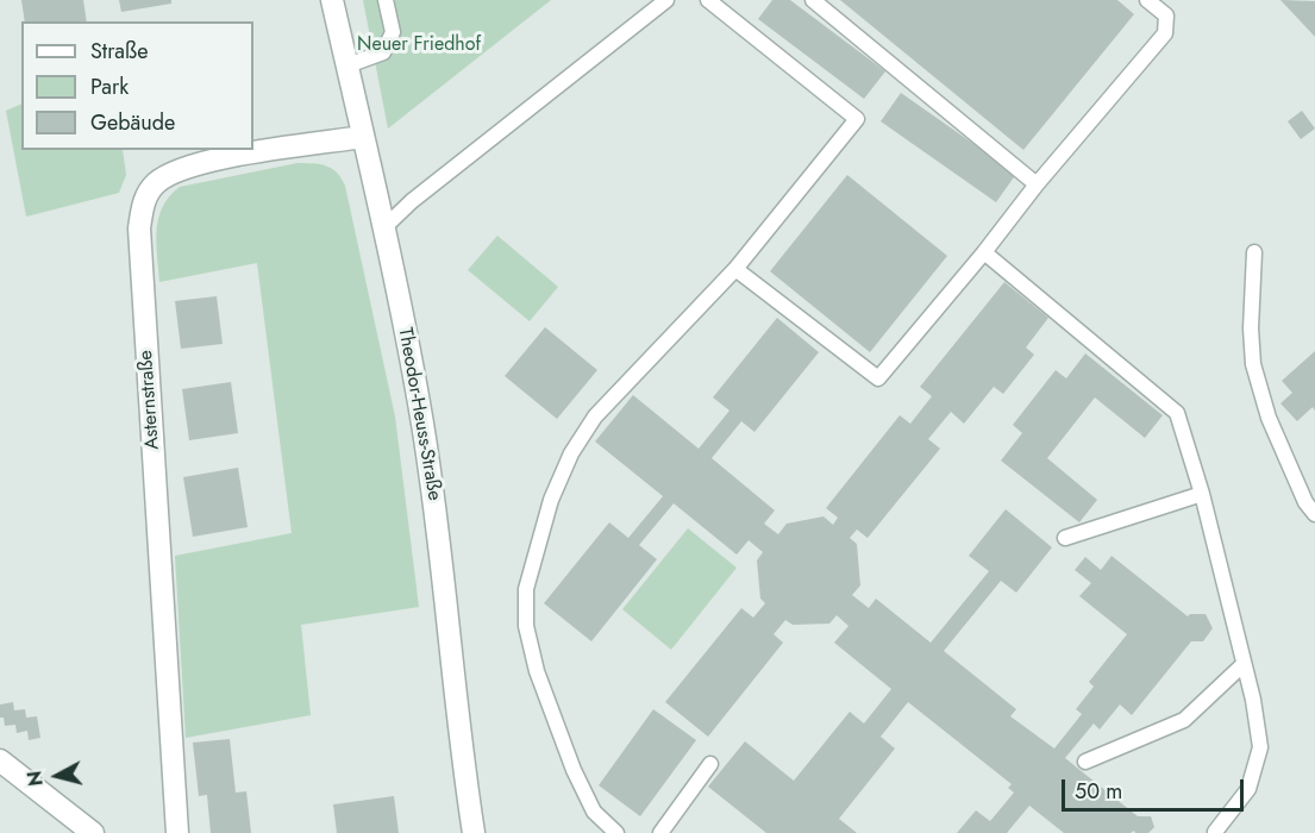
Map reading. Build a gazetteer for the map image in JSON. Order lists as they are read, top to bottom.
{
  "streets": {
    "street": ["Asternstraße", "Theodor-Heuss-Straße"]
  },
  "crossings": [
    ["Asternstraße", "Theodor-Heuss-Straße"]
  ],
  "parks": ["Neuer Friedhof"],
  "legend": ["Straße", "Park", "Gebäude"],
  "scale_bar": "50 m",
  "north": "left"
}
